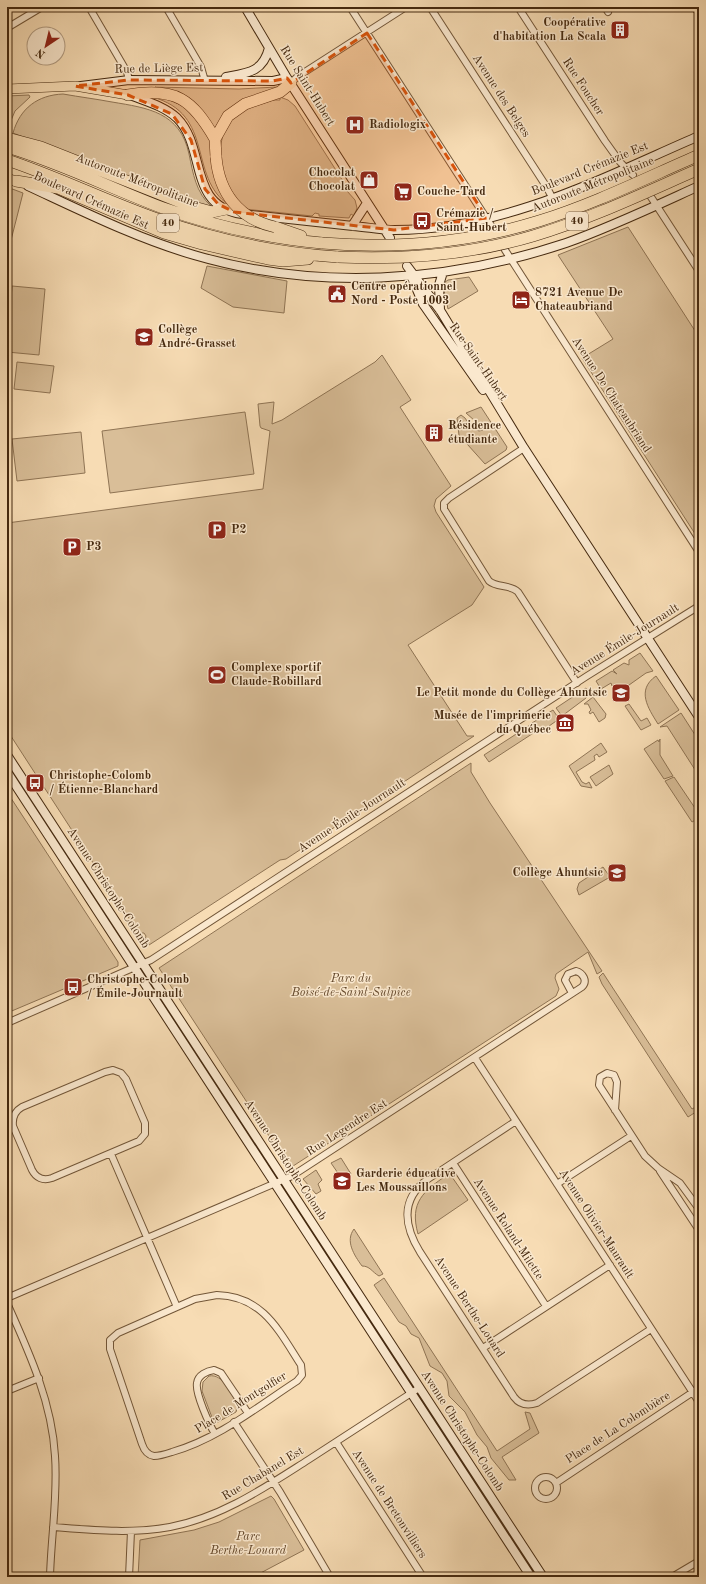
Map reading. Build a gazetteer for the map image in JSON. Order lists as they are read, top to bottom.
{
  "streets": {
    "highway": ["Autoroute Métropolitaine", "40"],
    "main road": [
      "Rue de Liège Est",
      "Rue Saint-Hubert",
      "Boulevard Crémazie Est",
      "Avenue Christophe-Colomb"
    ],
    "street": [
      "Rue Foucher",
      "Avenue des Belges",
      "Avenue De Chateaubriand",
      "Avenue Émile-Journault",
      "Rue Legendre Est",
      "Avenue Olivier-Maurault",
      "Avenue Roland-Milette",
      "Avenue Berthe-Louard",
      "Place de Montgolfier",
      "Place de La Colombière",
      "Rue Chabanel Est",
      "Avenue de Bretonvilliers"
    ]
  },
  "crossings": [
    ["Rue de Liège Est", "Rue Saint-Hubert"],
    ["Rue de Liège Est", "Boulevard Crémazie Est"],
    ["Rue Saint-Hubert", "Boulevard Crémazie Est"],
    ["Rue Saint-Hubert", "Avenue Émile-Journault"],
    ["Rue Foucher", "Boulevard Crémazie Est"],
    ["Avenue des Belges", "Boulevard Crémazie Est"],
    ["Boulevard Crémazie Est", "Avenue De Chateaubriand"],
    ["Avenue Émile-Journault", "Avenue Christophe-Colomb"],
    ["Avenue Christophe-Colomb", "Rue Legendre Est"],
    ["Avenue Christophe-Colomb", "Rue Chabanel Est"],
    ["Rue Legendre Est", "Avenue Olivier-Maurault"],
    ["Avenue Olivier-Maurault", "Avenue Berthe-Louard"],
    ["Avenue Olivier-Maurault", "Place de La Colombière"],
    ["Avenue Roland-Milette", "Avenue Berthe-Louard"],
    ["Rue Chabanel Est", "Avenue de Bretonvilliers"]
  ],
  "parks": ["Parc du Boisé-de-Saint-Sulpice", "Parc Berthe-Louard"],
  "places": {
    "building": ["Coopérative d'habitation La Scala", "Résidence étudiante"],
    "hospital": ["Radiologix"],
    "shop": ["Chocolat Chocolat"],
    "supermarket": ["Couche-Tard"],
    "bus stop": ["Crémazie / Saint-Hubert", "Christophe-Colomb / Étienne-Blanchard", "Christophe-Colomb / Émile-Journault"],
    "public building": ["Centre opérationnel Nord - Poste 1003"],
    "hotel": ["8721 Avenue De Chateaubriand"],
    "school or university": [
      "Collège André-Grasset",
      "Le Petit monde du Collège Ahuntsic",
      "Collège Ahuntsic",
      "Garderie éducative Les Moussaillons"
    ],
    "parking": ["P2", "P3"],
    "sports": ["Complexe sportif Claude-Robillard"],
    "museum": ["Musée de l'imprimerie du Québec"]
  },
  "north": "bottom left"
}
